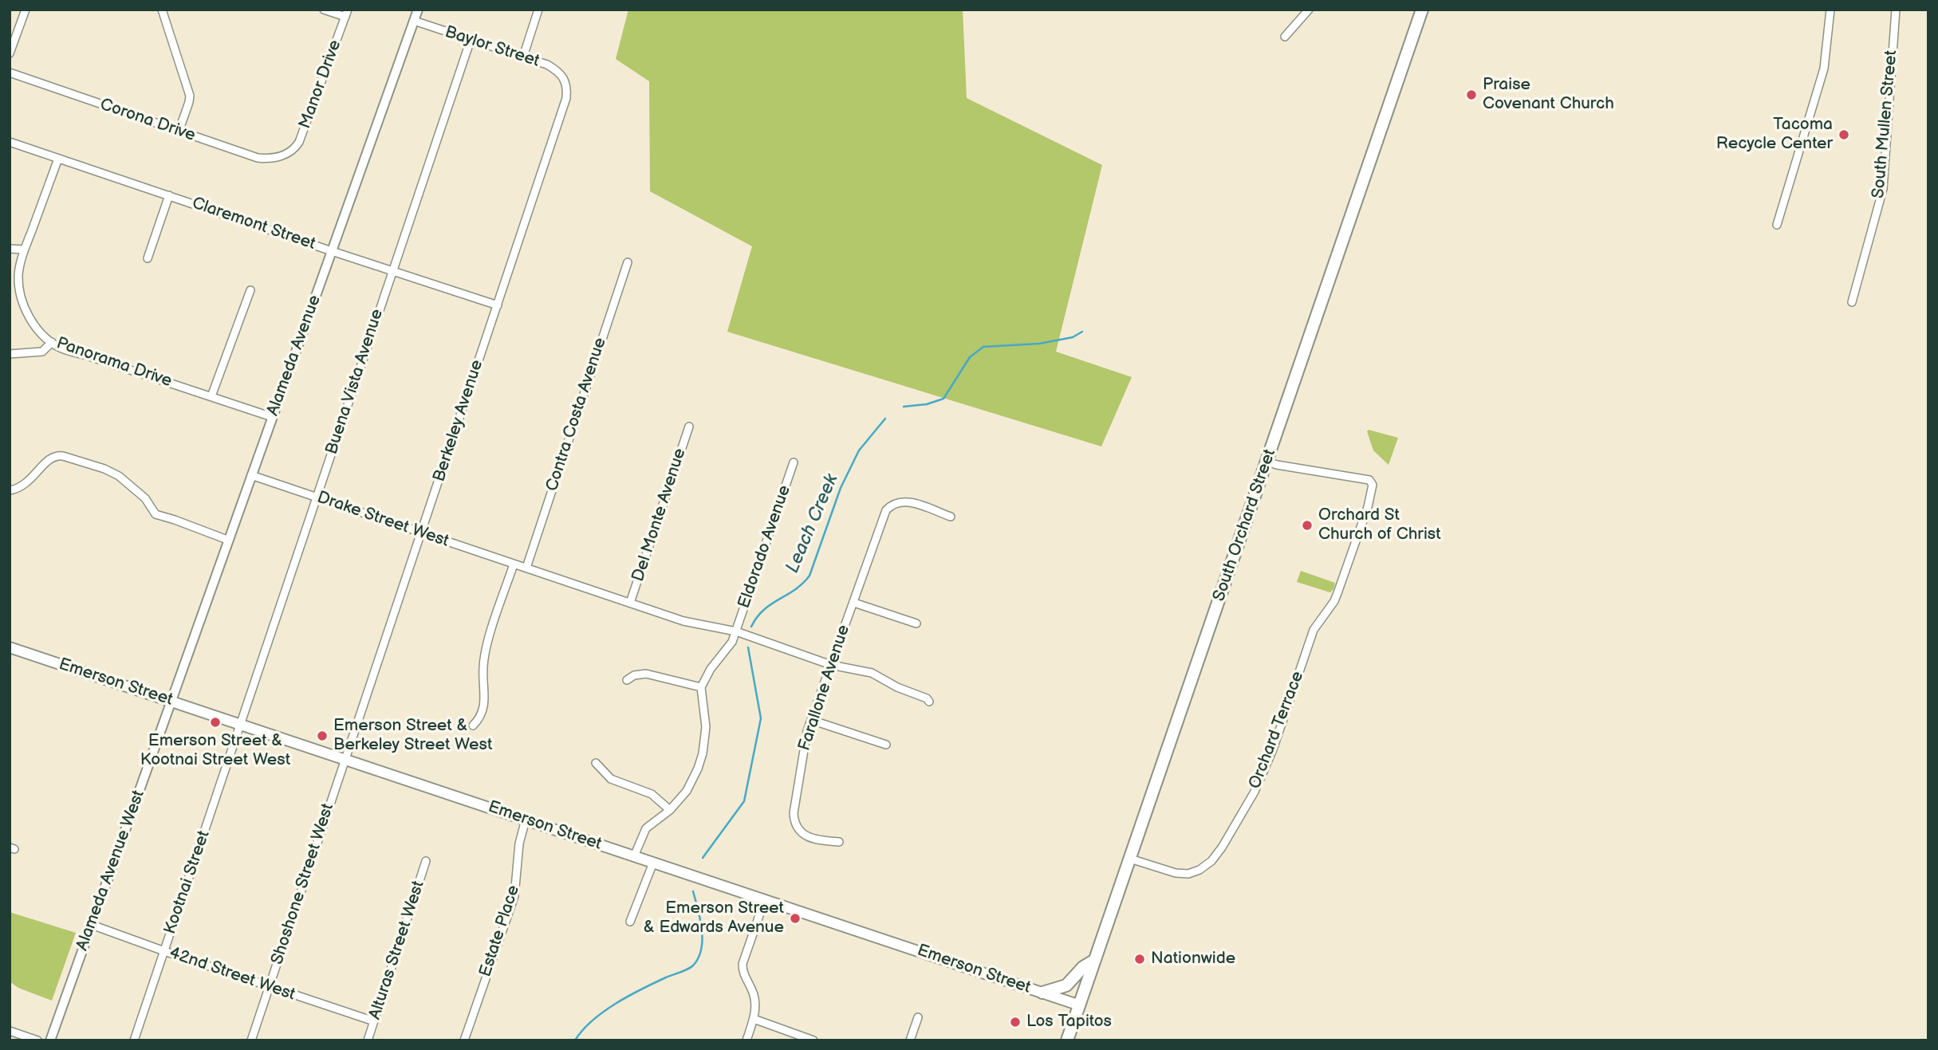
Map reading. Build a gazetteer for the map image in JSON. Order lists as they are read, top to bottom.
{
  "streets": {
    "main road": ["South Orchard Street", "Emerson Street"],
    "street": [
      "Baylor Street",
      "Manor Drive",
      "Corona Drive",
      "South Mullen Street",
      "Claremont Street",
      "Alameda Avenue",
      "Panorama Drive",
      "Buena Vista Avenue",
      "Contra Costa Avenue",
      "Berkeley Avenue",
      "Del Monte Avenue",
      "Drake Street West",
      "Eldorado Avenue",
      "Farallone Avenue",
      "Orchard Terrace",
      "Alameda Avenue West",
      "Kootnai Street",
      "Shoshone Street West",
      "Estate Place",
      "Alturas Street West",
      "42nd Street West"
    ]
  },
  "crossings": [
    ["Baylor Street", "Alameda Avenue"],
    ["Baylor Street", "Buena Vista Avenue"],
    ["Baylor Street", "Berkeley Avenue"],
    ["Manor Drive", "Corona Drive"],
    ["Claremont Street", "Alameda Avenue"],
    ["Claremont Street", "Panorama Drive"],
    ["Claremont Street", "Buena Vista Avenue"],
    ["Claremont Street", "Berkeley Avenue"],
    ["Alameda Avenue", "Panorama Drive"],
    ["Alameda Avenue", "Drake Street West"],
    ["Alameda Avenue", "Emerson Street"],
    ["Alameda Avenue", "Alameda Avenue West"],
    ["Buena Vista Avenue", "Drake Street West"],
    ["Buena Vista Avenue", "Emerson Street"],
    ["Buena Vista Avenue", "Kootnai Street"],
    ["Contra Costa Avenue", "Drake Street West"],
    ["Berkeley Avenue", "Drake Street West"],
    ["Berkeley Avenue", "Emerson Street"],
    ["Berkeley Avenue", "Shoshone Street West"],
    ["South Orchard Street", "Emerson Street"],
    ["South Orchard Street", "Orchard Terrace"],
    ["Emerson Street", "Alameda Avenue West"],
    ["Emerson Street", "Kootnai Street"],
    ["Emerson Street", "Shoshone Street West"],
    ["Emerson Street", "Estate Place"],
    ["Alameda Avenue West", "42nd Street West"],
    ["Kootnai Street", "42nd Street West"],
    ["Shoshone Street West", "42nd Street West"],
    ["Alturas Street West", "42nd Street West"]
  ],
  "water": ["Leach Creek"],
  "places": [
    "Praise Covenant Church",
    "Tacoma Recycle Center",
    "Orchard St Church of Christ",
    "Emerson Street & Kootnai Street West",
    "Emerson Street & Berkeley Street West",
    "Emerson Street & Edwards Avenue",
    "Nationwide",
    "Los Tapitos"
  ]
}
